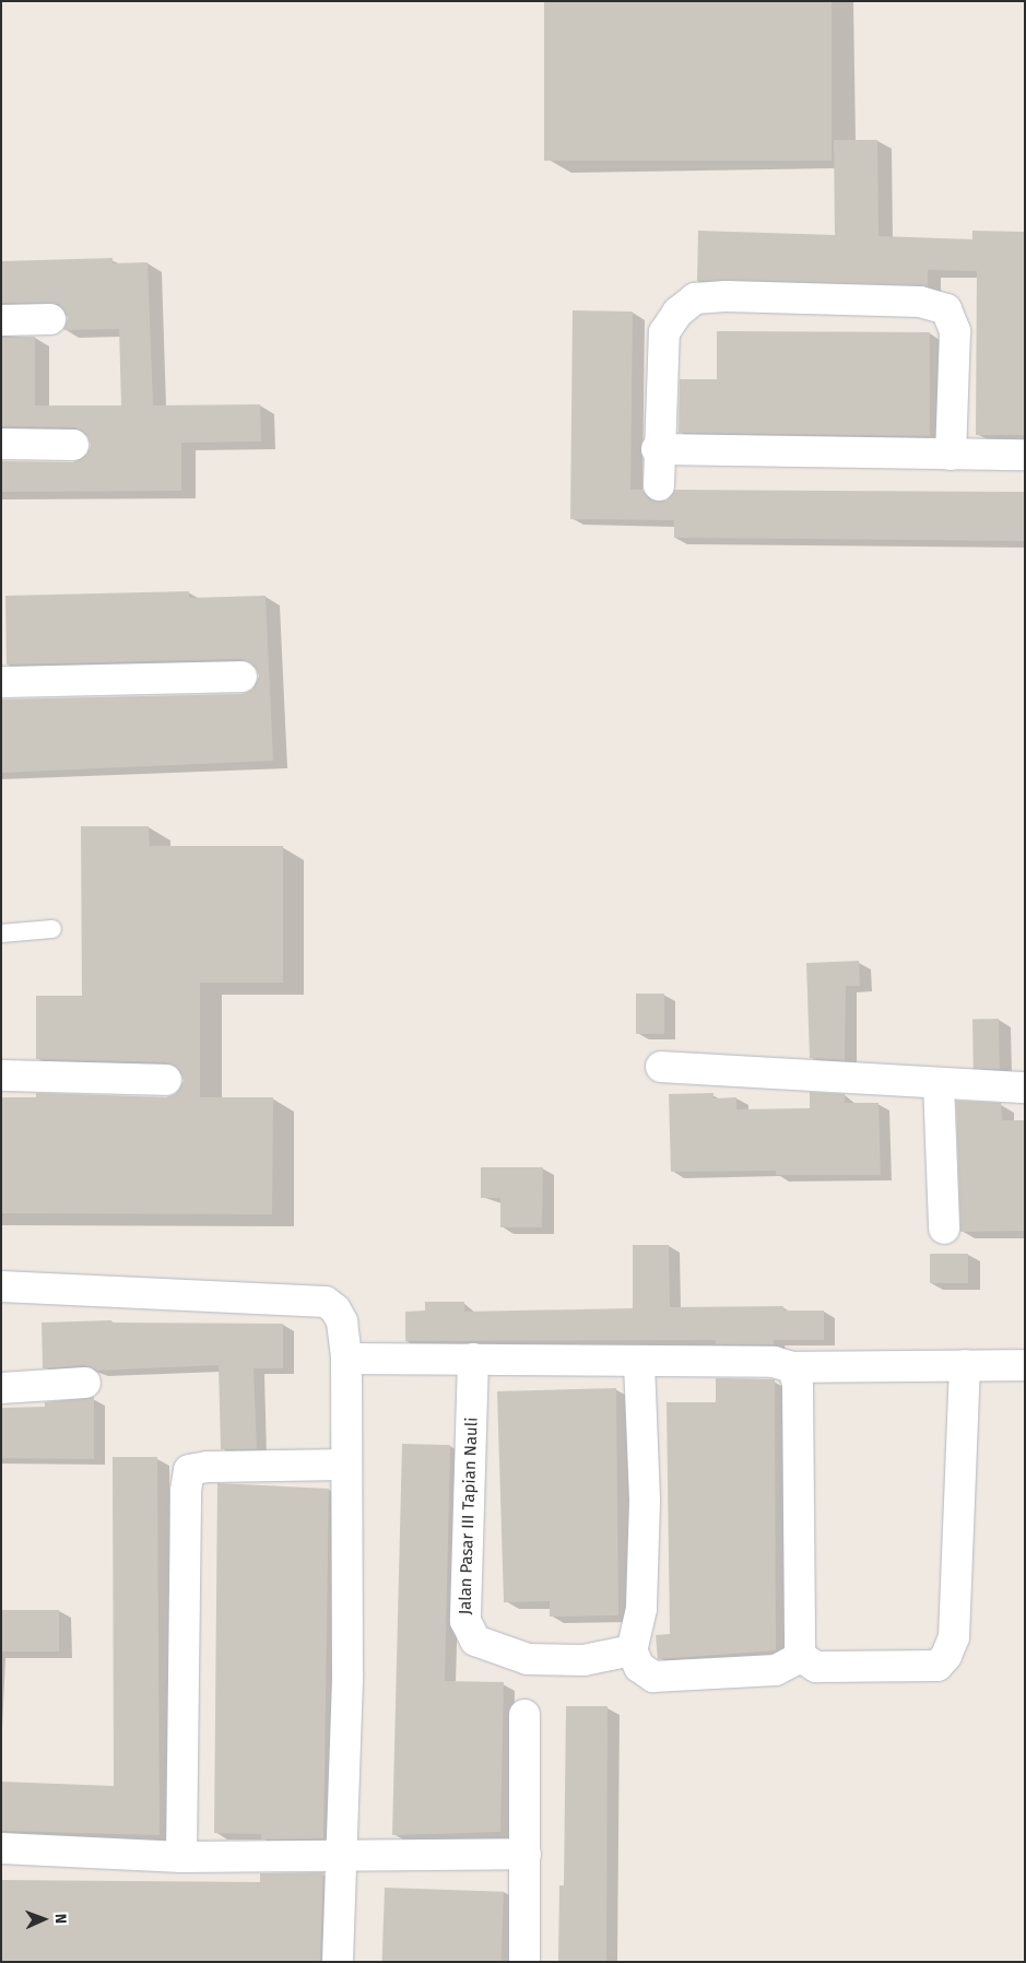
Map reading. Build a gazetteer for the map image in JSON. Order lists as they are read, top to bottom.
{
  "streets": {
    "street": ["Jalan Pasar III Tapian Nauli"]
  },
  "north": "right"
}
